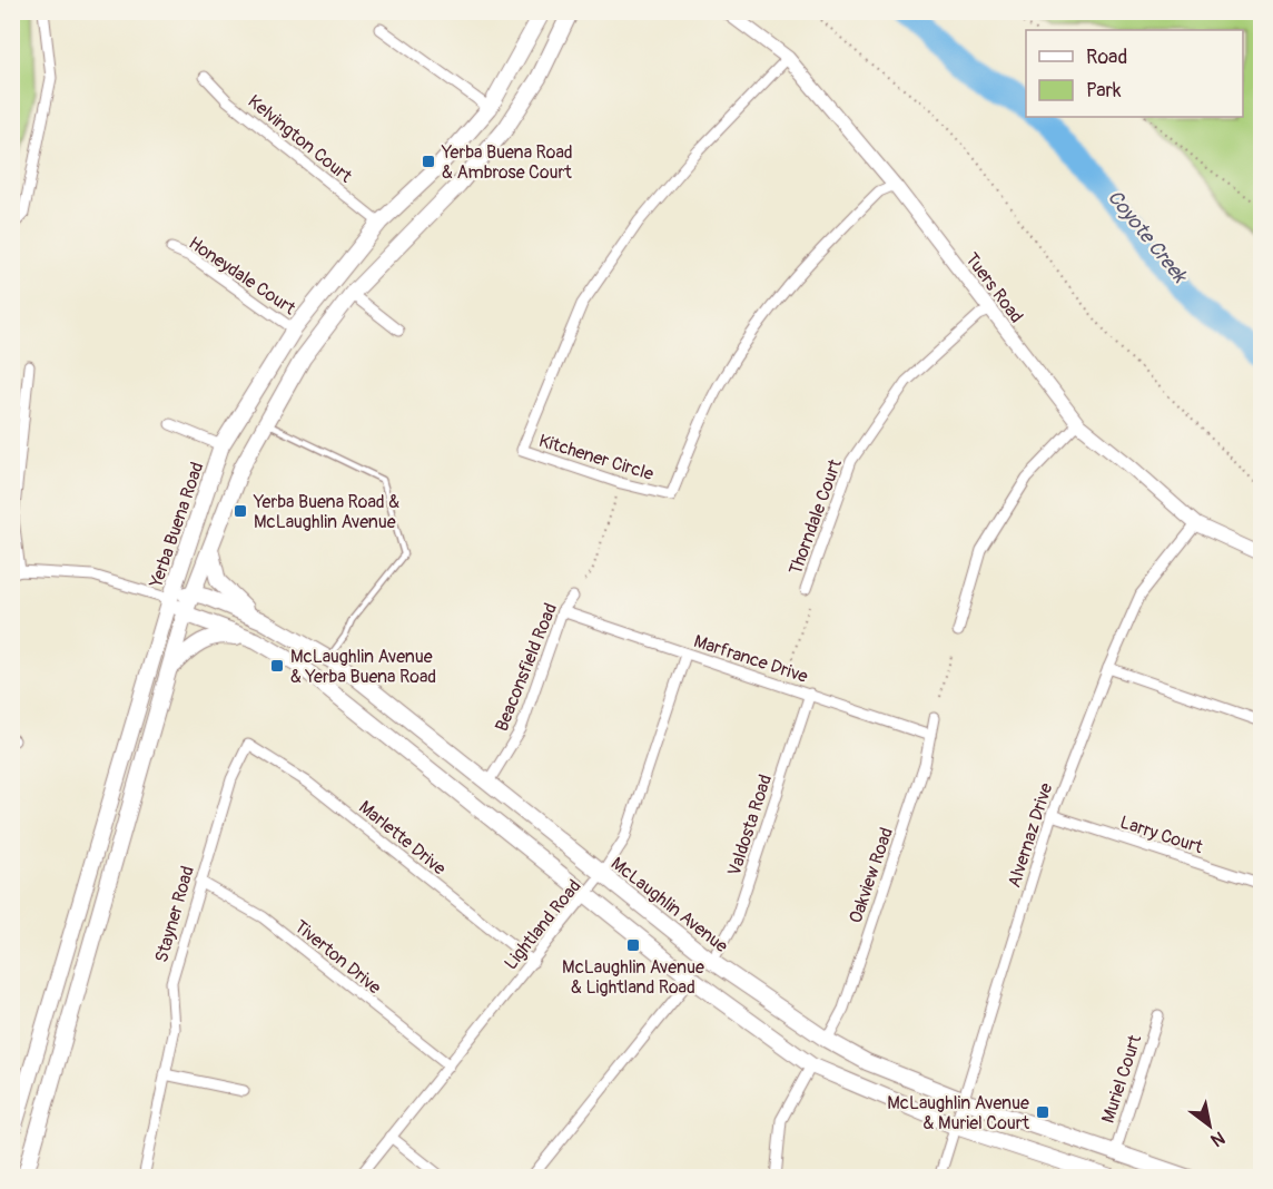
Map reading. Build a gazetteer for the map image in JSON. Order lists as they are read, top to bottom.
{
  "streets": {
    "main road": ["Yerba Buena Road", "McLaughlin Avenue"],
    "street": [
      "Kelvington Court",
      "Honeydale Court",
      "Tuers Road",
      "Kitchener Circle",
      "Thorndale Court",
      "Marfrance Drive",
      "Beaconsfield Road",
      "Valdosta Road",
      "Larry Court",
      "Alvernaz Drive",
      "Marlette Drive",
      "Oakview Road",
      "Stayner Road",
      "Lightland Road",
      "Tiverton Drive",
      "Muriel Court"
    ]
  },
  "crossings": [
    ["Kelvington Court", "Yerba Buena Road"],
    ["Honeydale Court", "Yerba Buena Road"],
    ["Tuers Road", "Kitchener Circle"],
    ["Tuers Road", "Thorndale Court"],
    ["Tuers Road", "Alvernaz Drive"],
    ["Yerba Buena Road", "McLaughlin Avenue"],
    ["Marfrance Drive", "Beaconsfield Road"],
    ["Marfrance Drive", "Valdosta Road"],
    ["Marfrance Drive", "Oakview Road"],
    ["Marfrance Drive", "Lightland Road"],
    ["Beaconsfield Road", "McLaughlin Avenue"],
    ["Valdosta Road", "McLaughlin Avenue"],
    ["Larry Court", "Alvernaz Drive"],
    ["Alvernaz Drive", "McLaughlin Avenue"],
    ["Marlette Drive", "Stayner Road"],
    ["Marlette Drive", "Lightland Road"],
    ["Oakview Road", "McLaughlin Avenue"],
    ["McLaughlin Avenue", "Lightland Road"],
    ["McLaughlin Avenue", "Muriel Court"],
    ["Stayner Road", "Tiverton Drive"],
    ["Lightland Road", "Tiverton Drive"]
  ],
  "water": ["Coyote Creek"],
  "places": {
    "transit": [
      "Yerba Buena Road & Ambrose Court",
      "Yerba Buena Road & McLaughlin Avenue",
      "McLaughlin Avenue & Yerba Buena Road",
      "McLaughlin Avenue & Lightland Road",
      "McLaughlin Avenue & Muriel Court"
    ]
  },
  "legend": ["Road", "Park"],
  "north": "bottom right"
}
